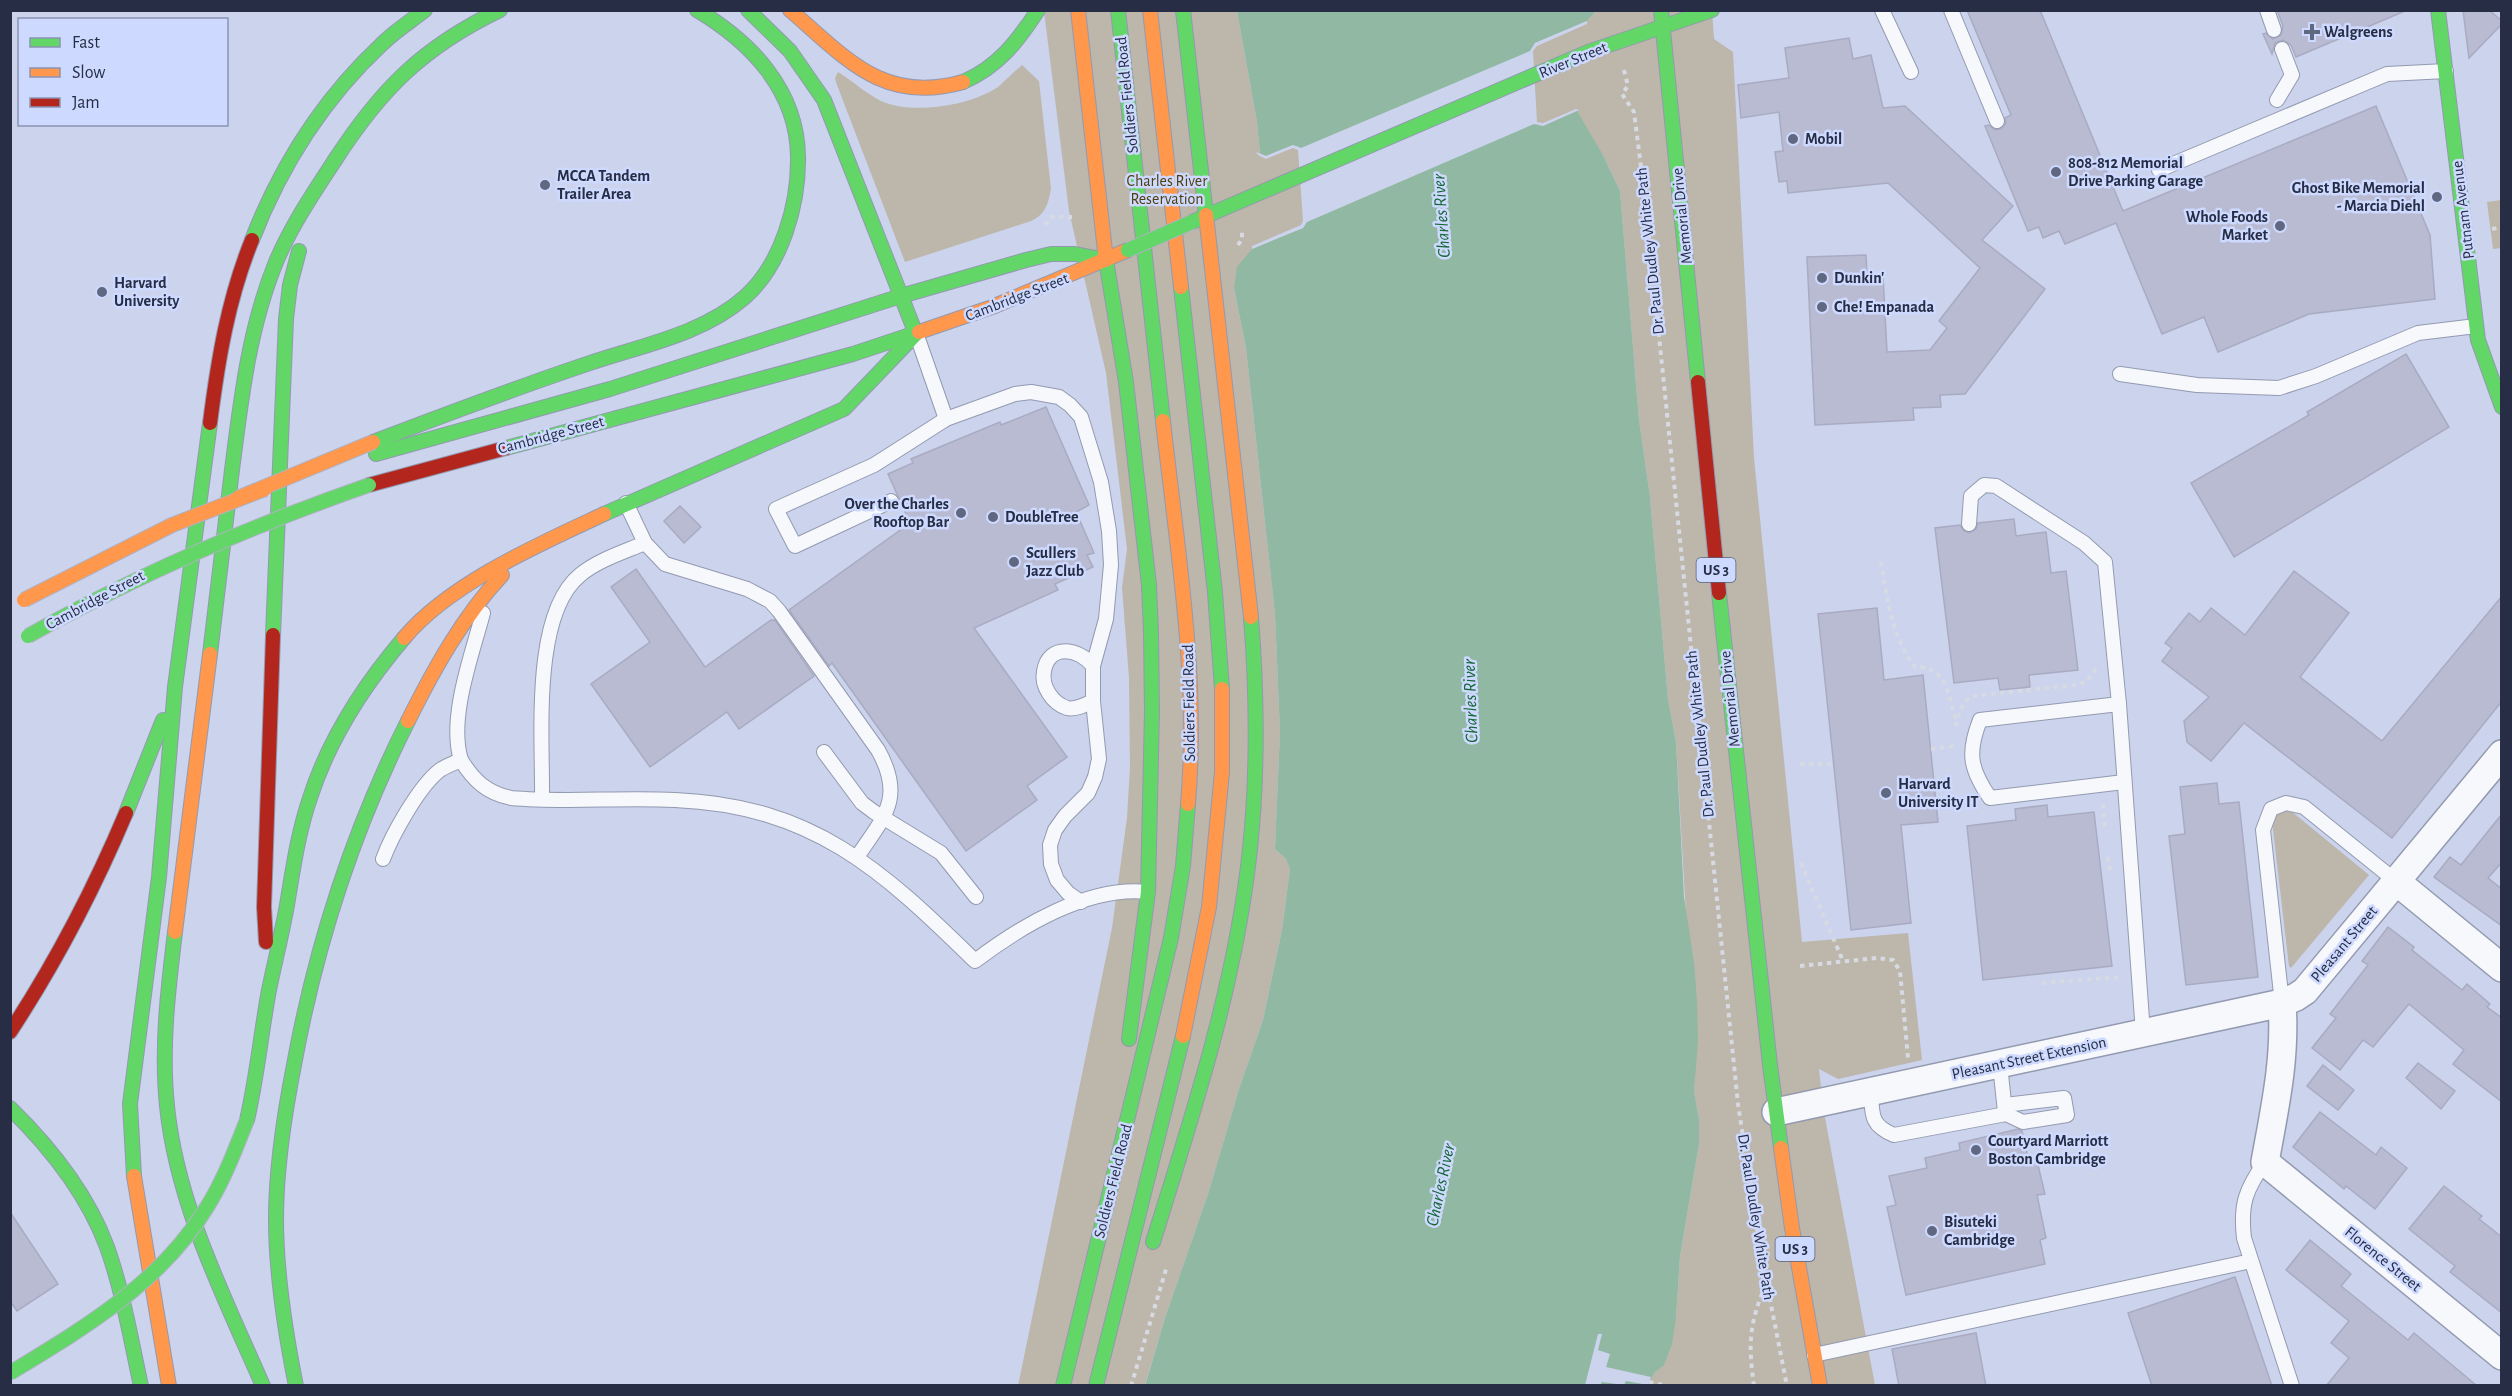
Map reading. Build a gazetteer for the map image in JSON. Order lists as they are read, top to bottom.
{
  "streets": {
    "main road": [
      "River Street",
      "Soldiers Field Road",
      "Putnam Avenue",
      "Memorial Drive",
      "Cambridge Street",
      "US 3"
    ],
    "street": ["Pleasant Street", "Pleasant Street Extension", "Florence Street"],
    "path": ["Dr. Paul Dudley White Path"]
  },
  "crossings": [
    ["River Street", "Memorial Drive"],
    ["River Street", "Cambridge Street"],
    ["Memorial Drive", "Pleasant Street Extension"],
    ["Pleasant Street", "Pleasant Street Extension"]
  ],
  "water": ["Charles River"],
  "parks": ["Charles River Reservation"],
  "places": {
    "health": ["Walgreens"],
    "other": [
      "Mobil",
      "808-812 Memorial Drive Parking Garage",
      "MCCA Tandem Trailer Area",
      "Ghost Bike Memorial - Marcia Diehl",
      "Whole Foods Market",
      "Dunkin'",
      "Harvard University",
      "Che! Empanada",
      "Over the Charles Rooftop Bar",
      "DoubleTree",
      "Scullers Jazz Club",
      "Harvard University IT",
      "Courtyard Marriott Boston Cambridge",
      "Bisuteki Cambridge"
    ]
  },
  "legend": ["Fast", "Slow", "Jam"]
}
